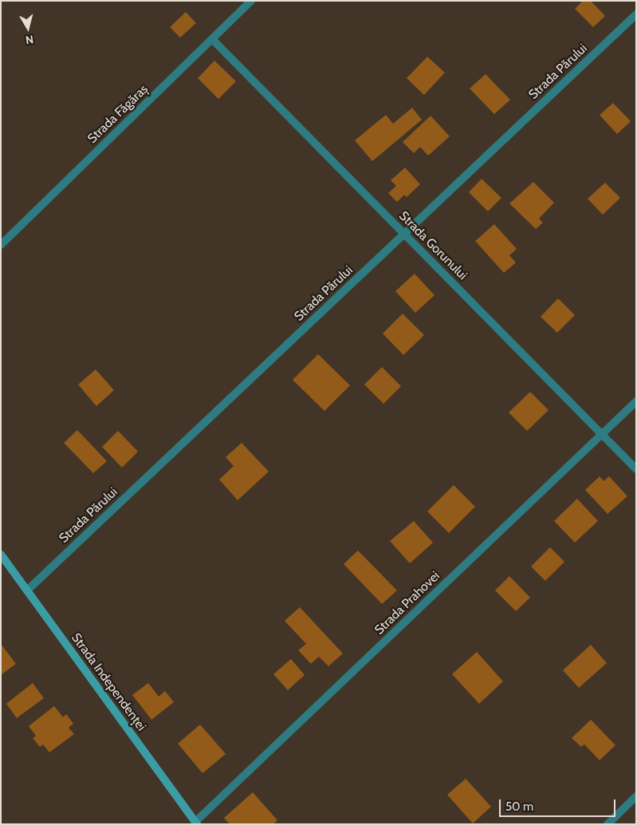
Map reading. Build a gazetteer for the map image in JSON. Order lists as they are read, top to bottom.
{
  "streets": {
    "street": [
      "Strada Părului",
      "Strada Făgăraș",
      "Strada Gorunului",
      "Strada Prahovei",
      "Strada Independenței"
    ]
  },
  "crossings": [
    ["Strada Părului", "Strada Gorunului"],
    ["Strada Părului", "Strada Independenței"],
    ["Strada Făgăraș", "Strada Gorunului"],
    ["Strada Gorunului", "Strada Prahovei"],
    ["Strada Prahovei", "Strada Independenței"]
  ],
  "scale_bar": "50 m",
  "north": "bottom"
}
